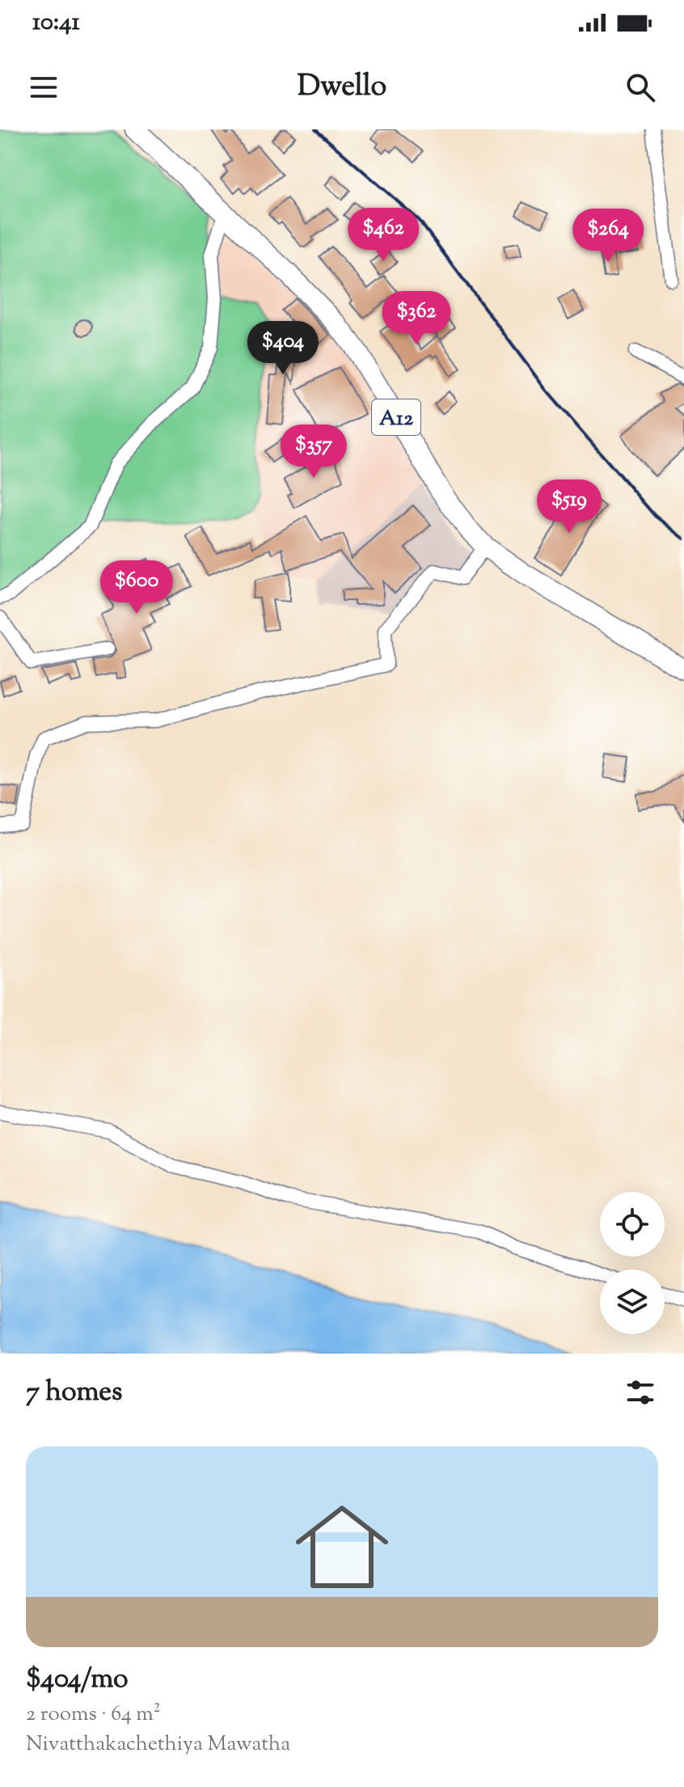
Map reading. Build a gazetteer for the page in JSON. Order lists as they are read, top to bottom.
{
  "streets": {
    "highway": ["A12"]
  },
  "page": {
    "status": "10:41",
    "header": "Dwello",
    "price": [
      "$462",
      "$264",
      "$362",
      "$404",
      "$357",
      "$519",
      "$600"
    ],
    "heading": "7 homes",
    "list": [
      {
        "name": "$404/mo",
        "note": "2 rooms · 64 m² · Nivatthakachethiya Mawatha"
      }
    ]
  }
}
